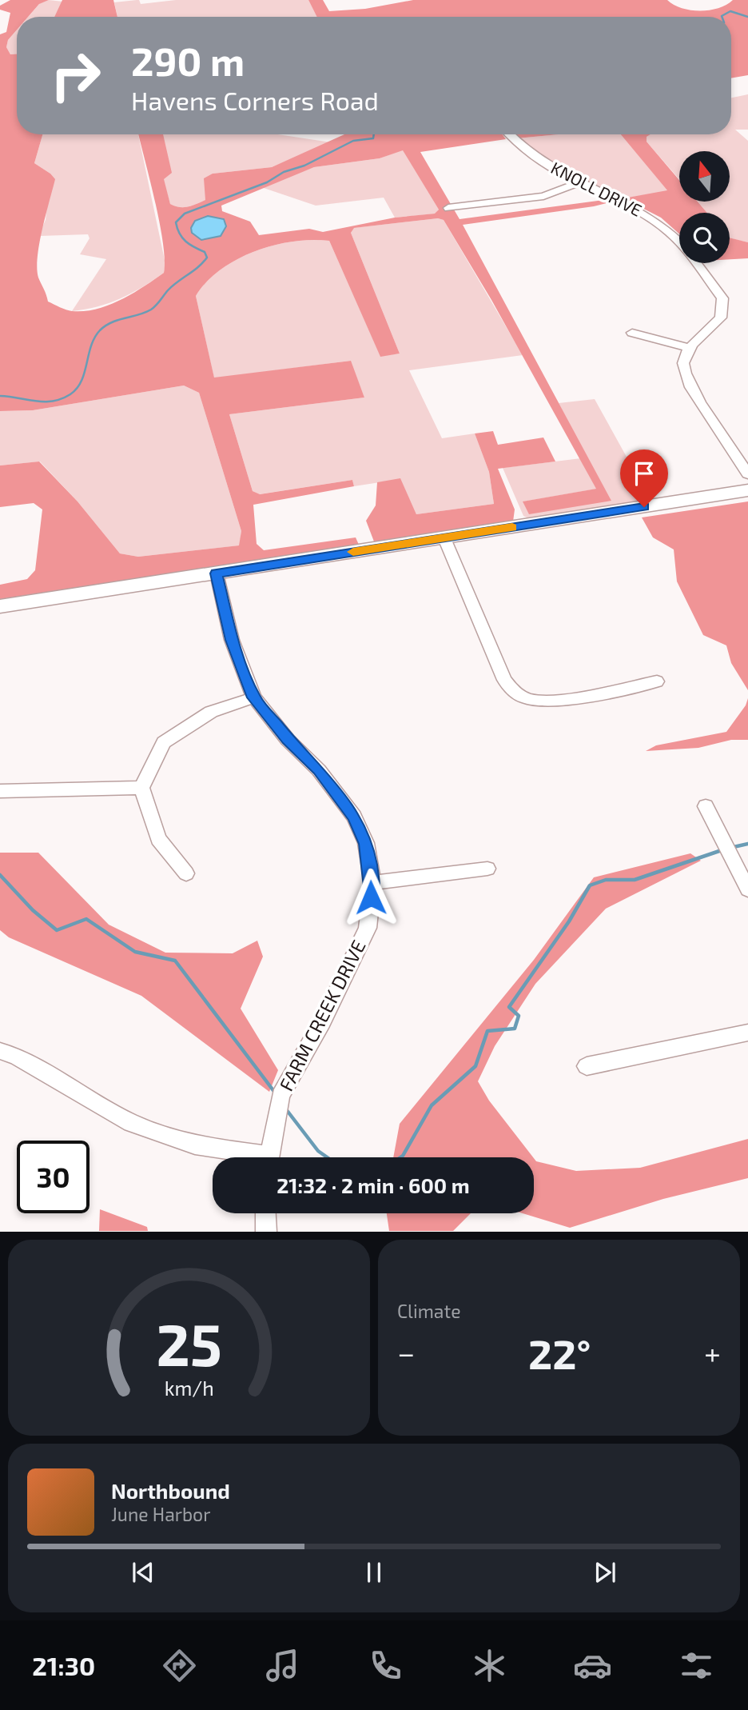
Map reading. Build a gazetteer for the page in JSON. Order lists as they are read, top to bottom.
{
  "streets": {
    "street": ["KNOLL DRIVE", "FARM CREEK DRIVE"]
  },
  "north": "top",
  "page": {
    "turn": ["290 m", "Havens Corners Road"],
    "limit": "30",
    "trip": "21:32 · 2 min · 600 m",
    "tile": "Climate",
    "heat": ["−", "22°", "+"],
    "song": ["Northbound", "June Harbor"],
    "tabs": "21:30",
    "gauge": ["25", "km/h"]
  }
}
